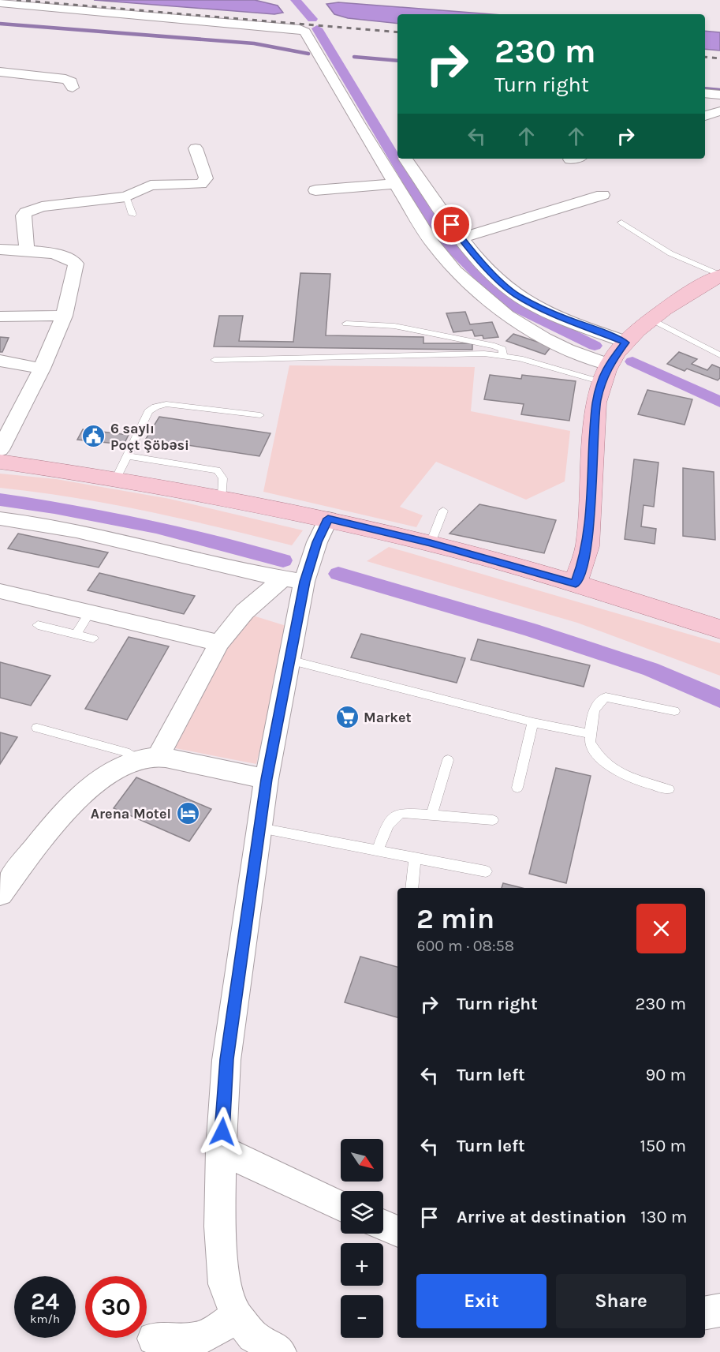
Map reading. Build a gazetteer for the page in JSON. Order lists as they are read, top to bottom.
{
  "places": {
    "public building": ["6 saylı Poçt Şöbəsi"],
    "supermarket": ["Market"],
    "hotel": ["Arena Motel"]
  },
  "north": "bottom right",
  "page": {
    "turn": ["230 m", "Turn right"],
    "heading": ["2 min", "600 m · 08:58"],
    "list": [
      {
        "name": "Turn right",
        "value": "230 m"
      },
      {
        "name": "Turn left",
        "value": "90 m"
      },
      {
        "name": "Turn left",
        "value": "150 m"
      },
      {
        "name": "Arrive at destination",
        "value": "130 m"
      }
    ],
    "map_buttons": ["+", "−"],
    "buttons": ["Exit", "Share"],
    "speed": "24 km/h",
    "limit": "30"
  }
}
